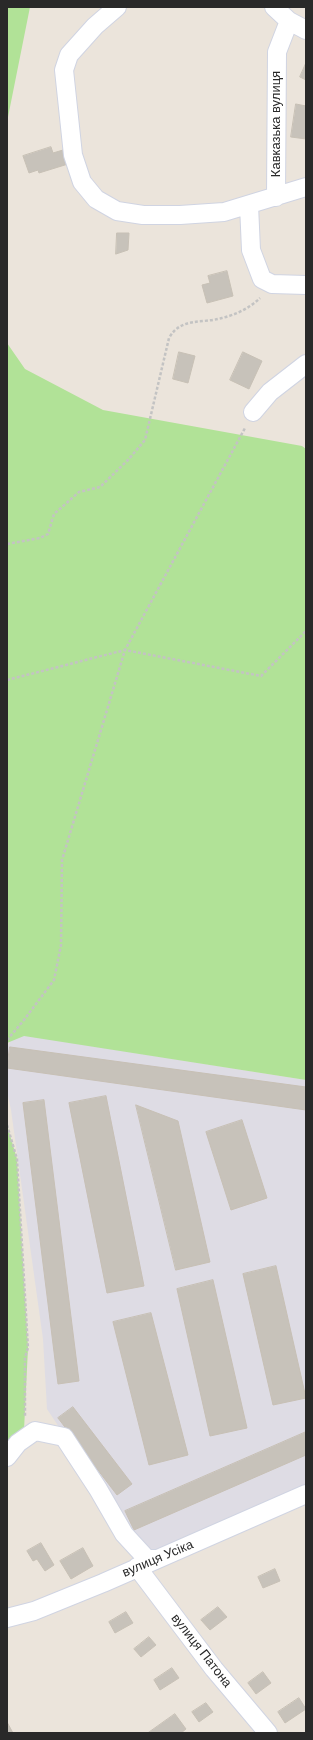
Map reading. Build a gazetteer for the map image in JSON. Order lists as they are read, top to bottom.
{
  "streets": {
    "street": ["Кавказька вулиця", "вулиця Усіка", "вулиця Патона"]
  },
  "crossings": [
    ["вулиця Усіка", "вулиця Патона"]
  ]
}
